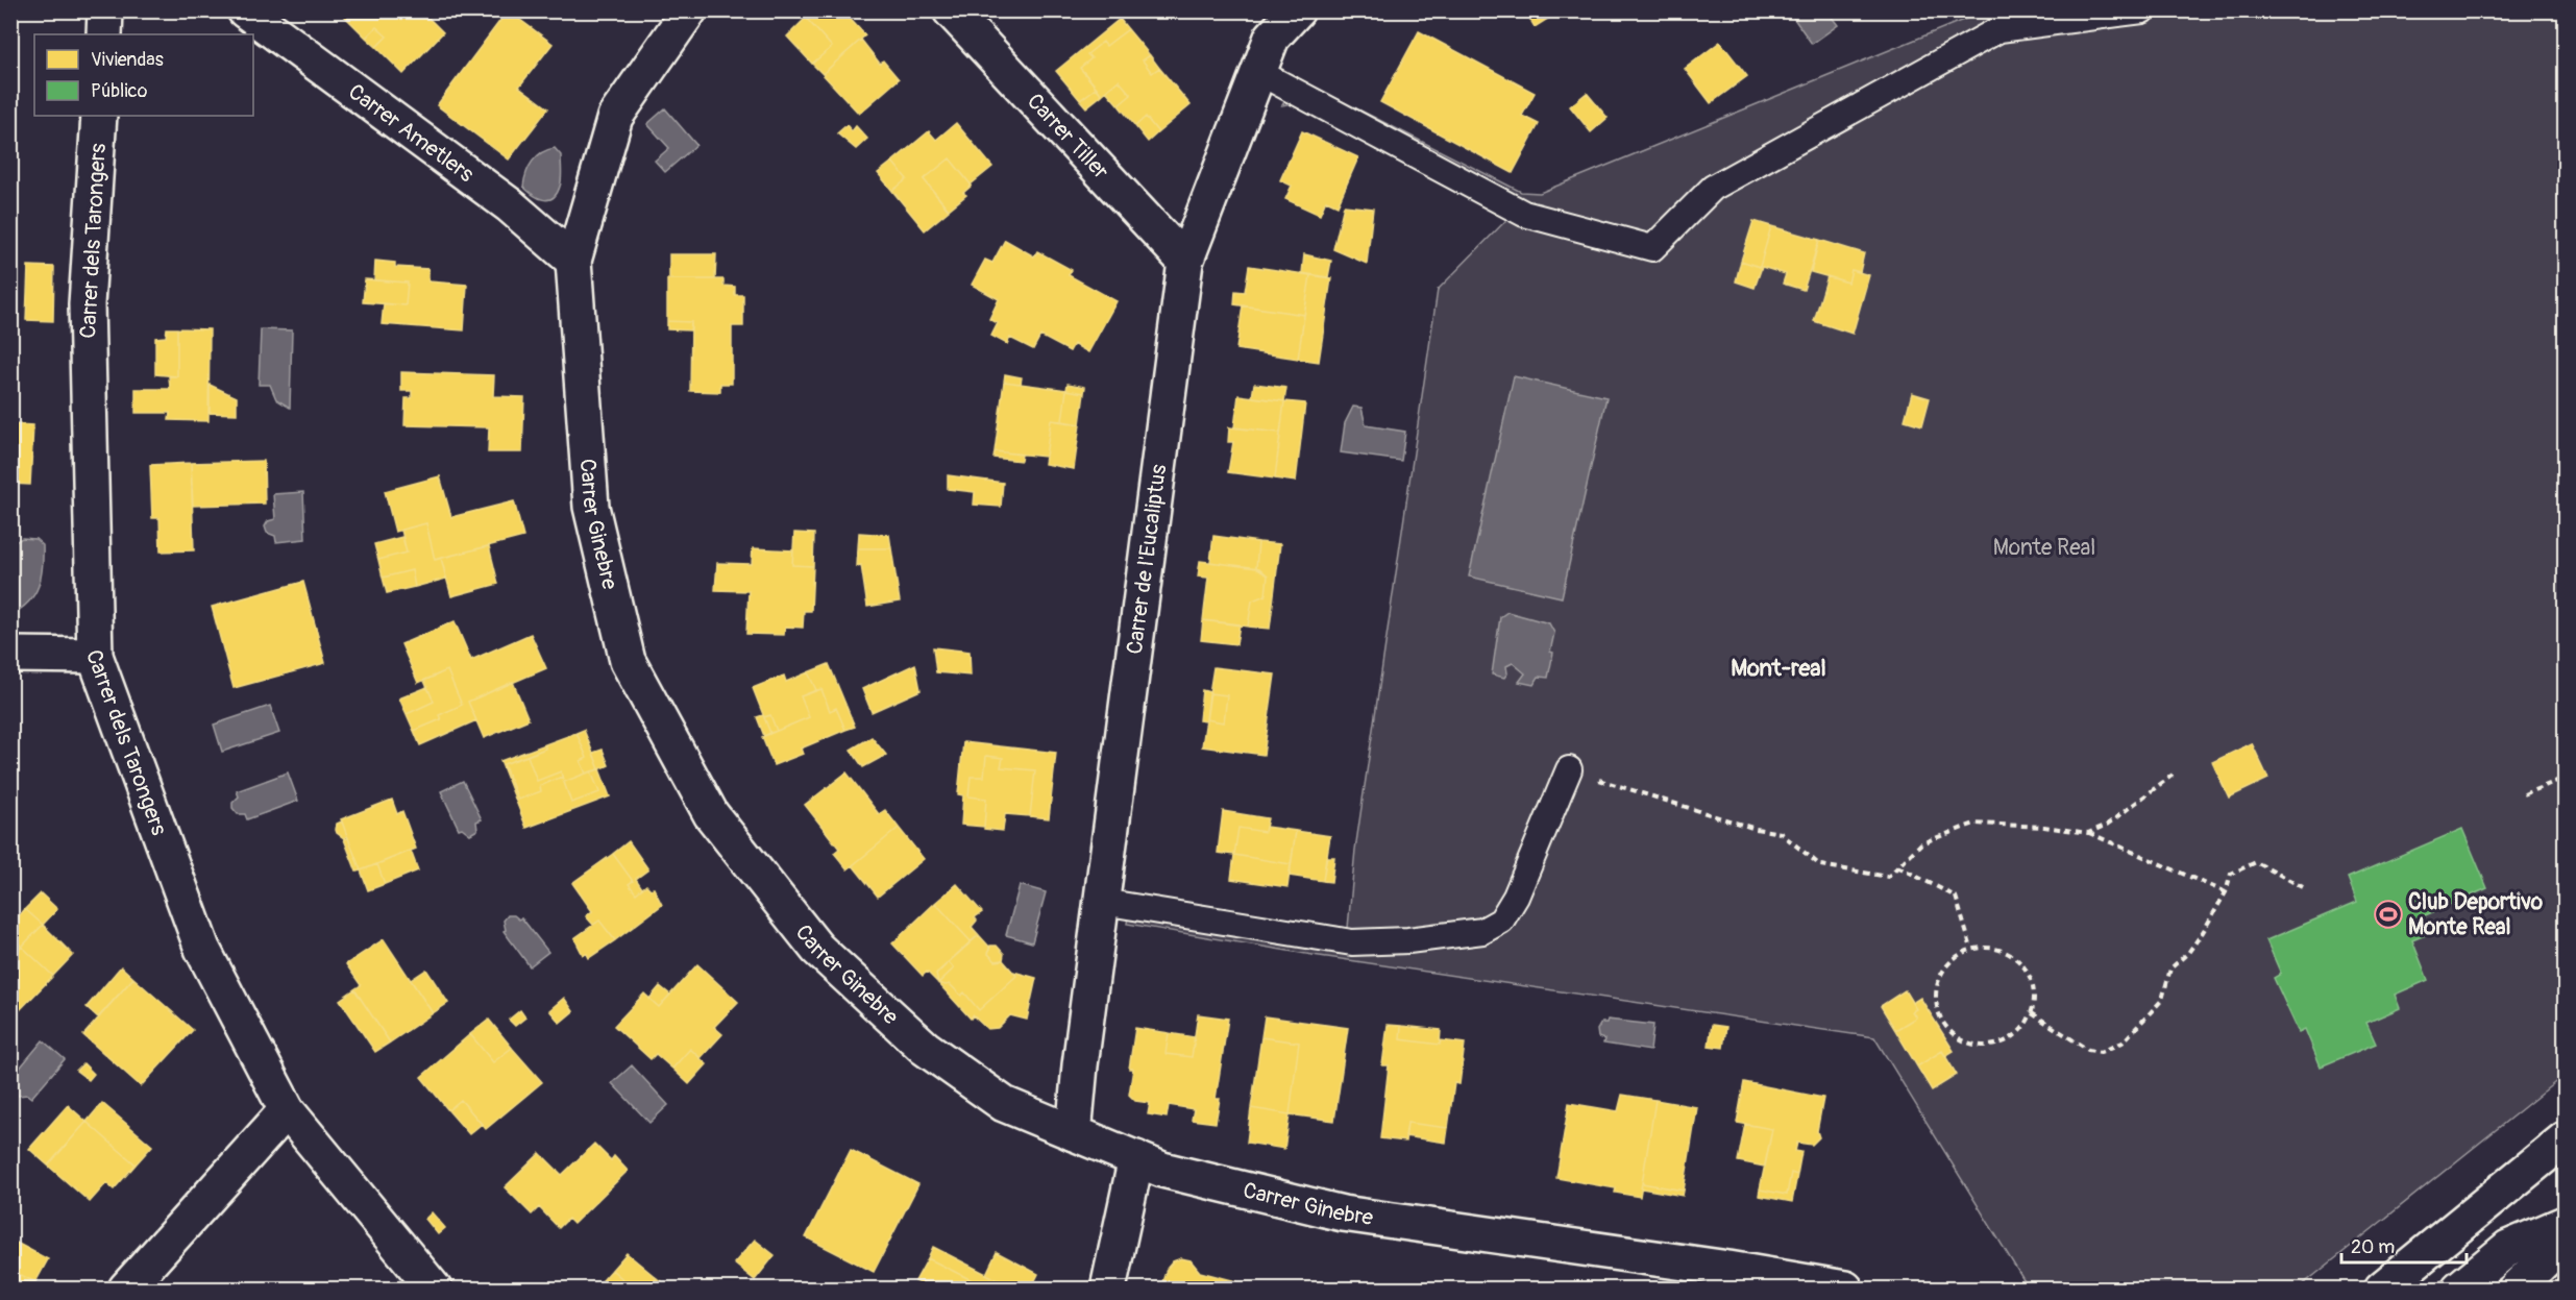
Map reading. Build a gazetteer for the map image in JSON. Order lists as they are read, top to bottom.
{
  "streets": {
    "street": [
      "Carrer Ametlers",
      "Carrer Tiller",
      "Carrer dels Tarongers",
      "Carrer Ginebre",
      "Carrer de l'Eucaliptus"
    ]
  },
  "crossings": [
    ["Carrer Ametlers", "Carrer Ginebre"],
    ["Carrer Tiller", "Carrer de l'Eucaliptus"],
    ["Carrer Ginebre", "Carrer de l'Eucaliptus"]
  ],
  "districts": ["Mont-real"],
  "parks": ["Monte Real"],
  "places": {
    "sports": ["Club Deportivo Monte Real"]
  },
  "legend": ["Viviendas", "Público"],
  "scale_bar": "20 m"
}
